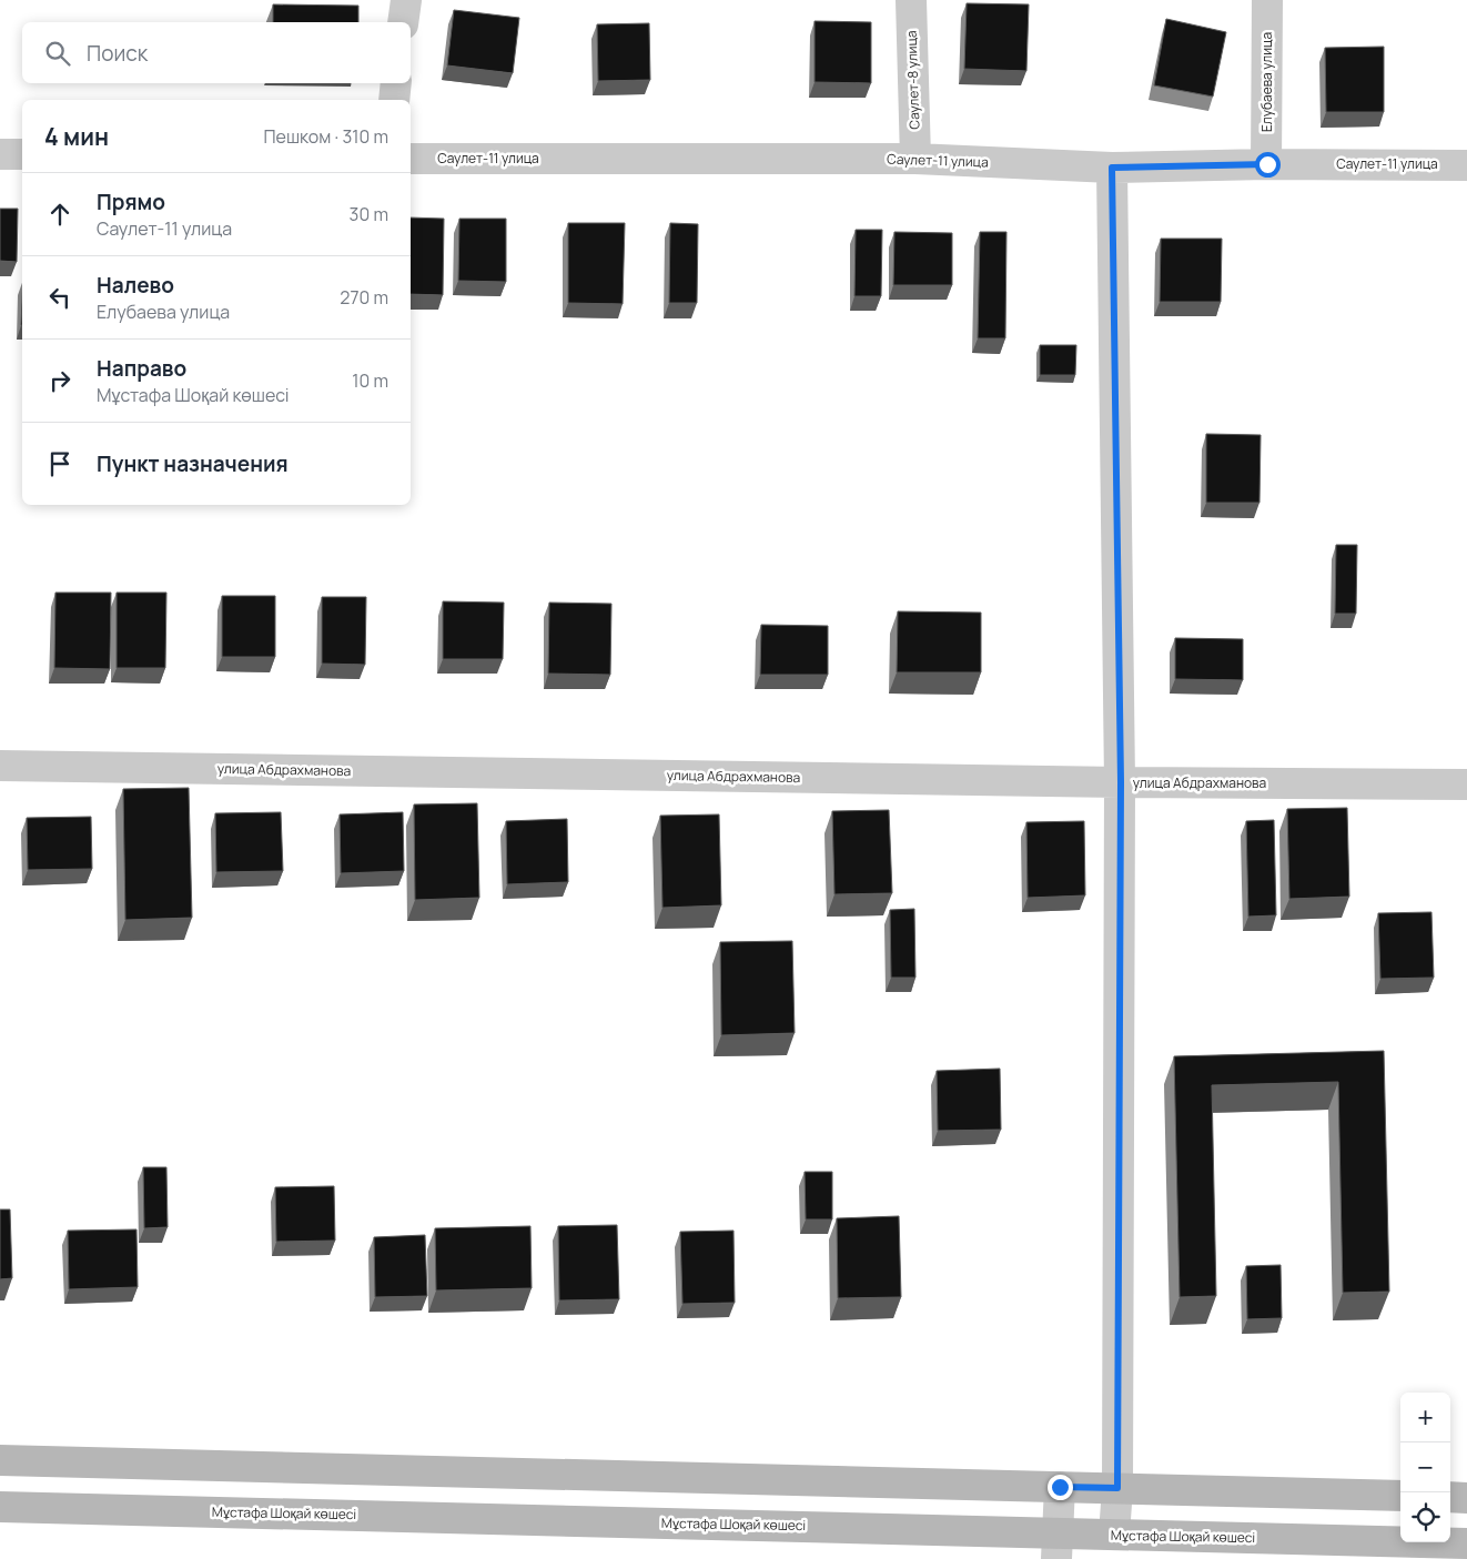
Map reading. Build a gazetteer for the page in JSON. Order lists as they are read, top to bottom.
{
  "streets": {
    "street": [
      "Саулет-8 улица",
      "Елубаева улица",
      "Саулет-11 улица",
      "улица Абдрахманова",
      "Мұстафа Шоқай көшесі"
    ]
  },
  "crossings": [
    ["Саулет-8 улица", "Саулет-11 улица"],
    ["Елубаева улица", "Саулет-11 улица"]
  ],
  "page": {
    "search": "Поиск",
    "heading": ["4 мин", "Пешком · 310 m"],
    "list": [
      ["Прямо", "Саулет-11 улица", "30 m"],
      ["Налево", "Елубаева улица", "270 m"],
      ["Направо", "Мұстафа Шоқай көшесі", "10 m"],
      "Пункт назначения"
    ],
    "map_buttons": ["+", "−"]
  }
}
